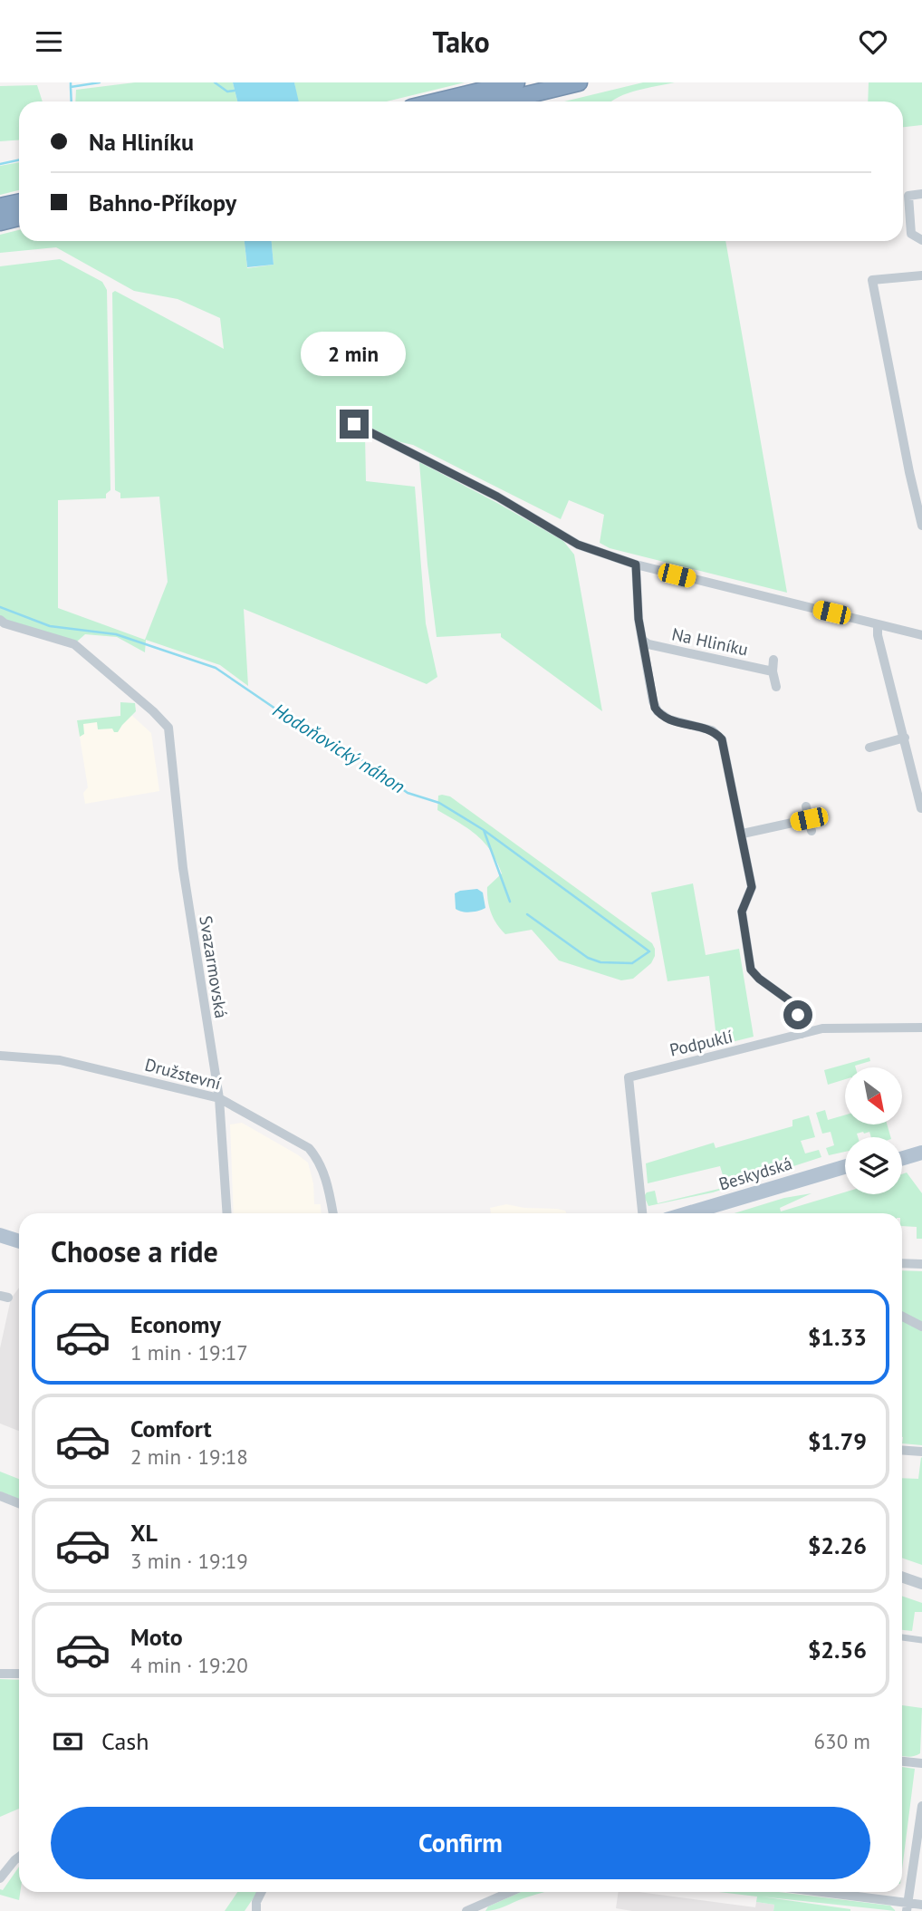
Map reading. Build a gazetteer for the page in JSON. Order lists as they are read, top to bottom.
{
  "streets": {
    "main road": ["Beskydská"],
    "street": [
      "Na Hliníku",
      "Svazarmovská",
      "Podpuklí",
      "Družstevní"
    ]
  },
  "crossings": [
    ["Svazarmovská", "Družstevní"]
  ],
  "water": ["Hodoňovický náhon"],
  "north": "bottom right",
  "page": {
    "header": "Tako",
    "banner": ["Na Hliníku", "Bahno-Příkopy"],
    "bubble": "2 min",
    "heading": "Choose a ride",
    "list": [
      {
        "name": "Economy",
        "note": "1 min · 19:17",
        "value": "$1.33"
      },
      {
        "name": "Comfort",
        "note": "2 min · 19:18",
        "value": "$1.79"
      },
      {
        "name": "XL",
        "note": "3 min · 19:19",
        "value": "$2.26"
      },
      {
        "name": "Moto",
        "note": "4 min · 19:20",
        "value": "$2.56"
      }
    ],
    "pay": ["Cash", "630 m"],
    "buttons": "Confirm"
  }
}
